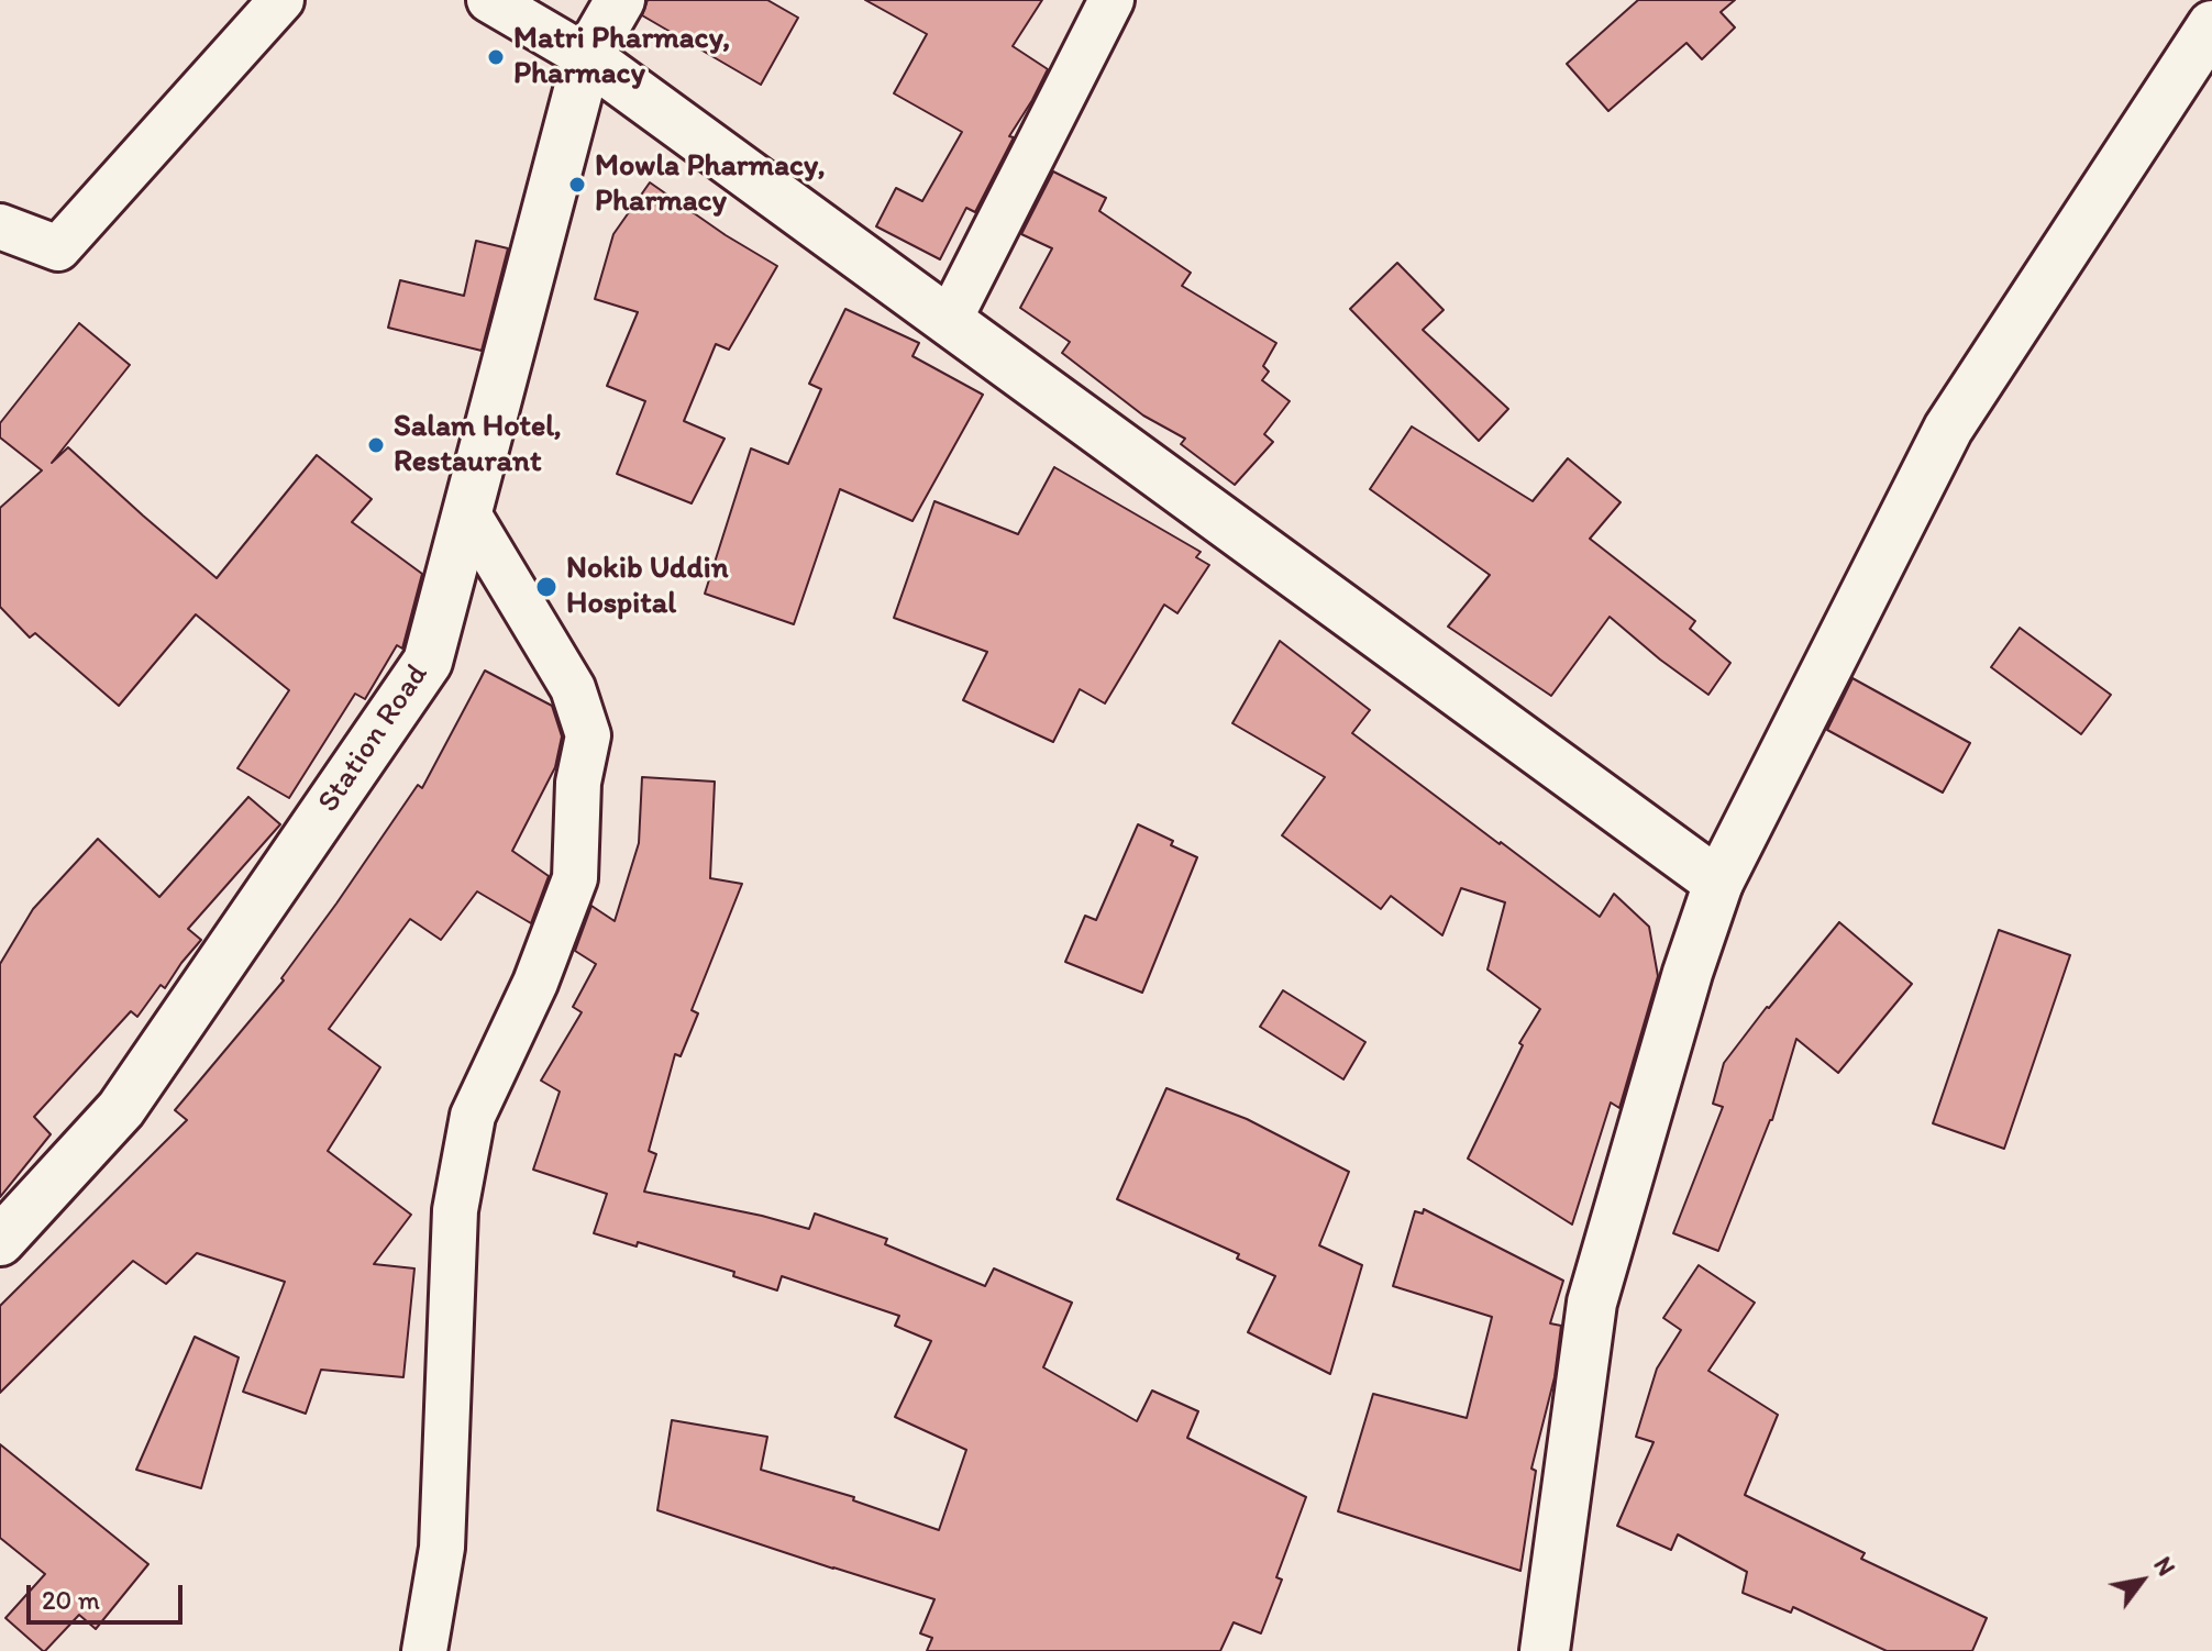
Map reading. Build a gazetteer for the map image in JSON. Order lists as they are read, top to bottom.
{
  "streets": {
    "main road": ["Station Road"]
  },
  "places": [
    "Matri Pharmacy, Pharmacy",
    "Mowla Pharmacy, Pharmacy",
    "Salam Hotel, Restaurant",
    "Nokib Uddin Hospital"
  ],
  "scale_bar": "20 m",
  "north": "top right"
}
